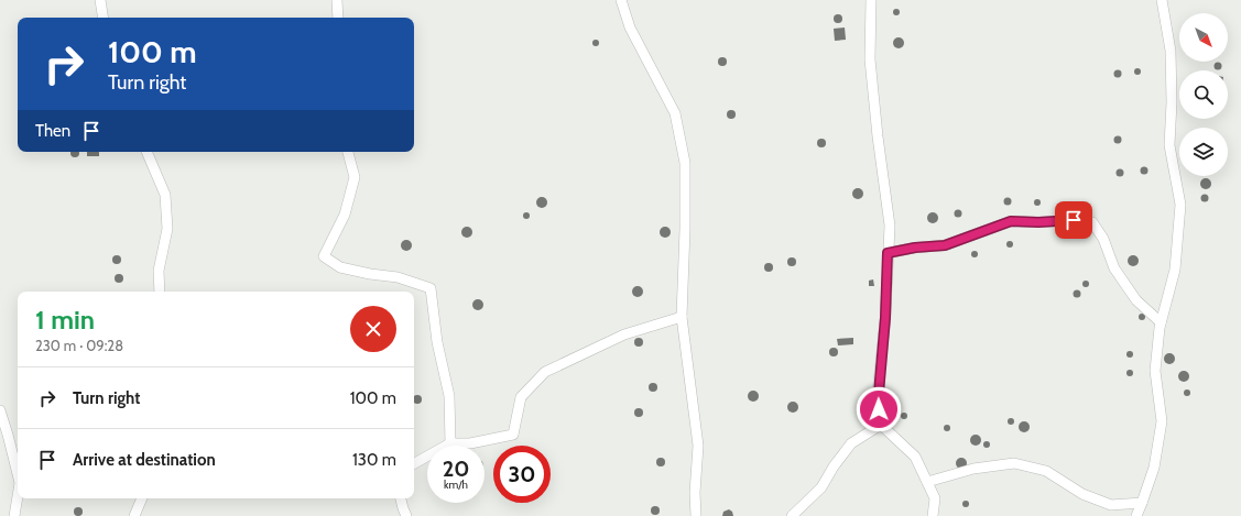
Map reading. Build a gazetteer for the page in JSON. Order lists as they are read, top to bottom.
{
  "north": "bottom right",
  "page": {
    "turn": ["100 m", "Turn right"],
    "then": "Then",
    "heading": ["1 min", "230 m · 09:28"],
    "list": [
      {
        "name": "Turn right",
        "value": "100 m"
      },
      {
        "name": "Arrive at destination",
        "value": "130 m"
      }
    ],
    "speed": "20 km/h",
    "limit": "30"
  }
}
